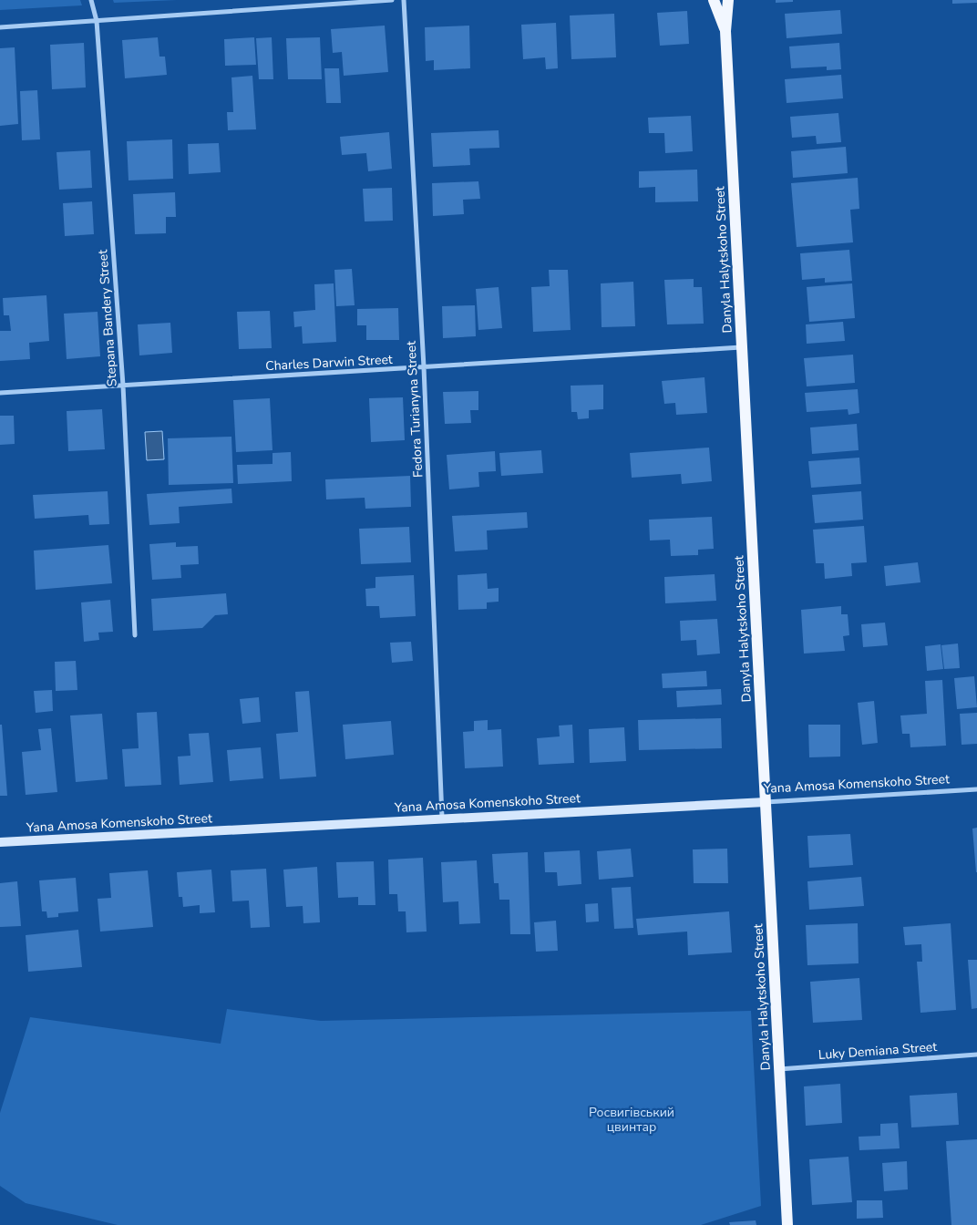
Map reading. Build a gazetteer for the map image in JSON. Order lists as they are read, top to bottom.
{
  "streets": {
    "main road": ["Danyla Halytskoho Street"],
    "street": [
      "Stepana Bandery Street",
      "Charles Darwin Street",
      "Fedora Turianyna Street",
      "Yana Amosa Komenskoho Street",
      "Luky Demiana Street"
    ]
  },
  "crossings": [
    ["Danyla Halytskoho Street", "Charles Darwin Street"],
    ["Danyla Halytskoho Street", "Yana Amosa Komenskoho Street"],
    ["Danyla Halytskoho Street", "Luky Demiana Street"],
    ["Stepana Bandery Street", "Charles Darwin Street"],
    ["Charles Darwin Street", "Fedora Turianyna Street"],
    ["Fedora Turianyna Street", "Yana Amosa Komenskoho Street"]
  ],
  "parks": ["Росвигівський цвинтар"]
}
